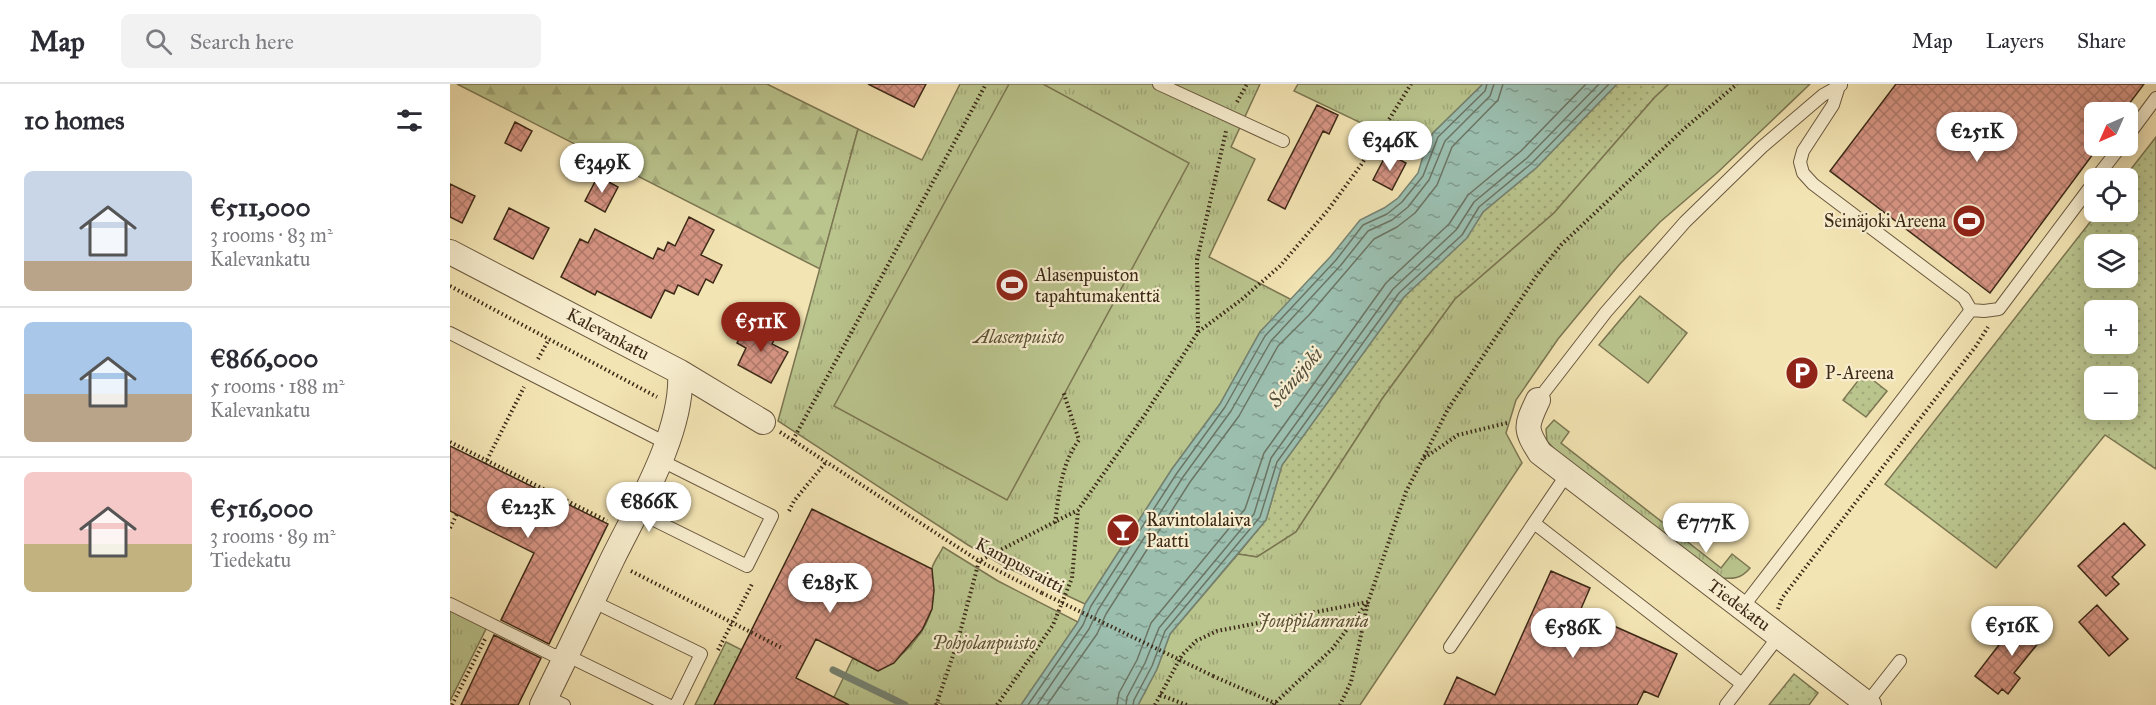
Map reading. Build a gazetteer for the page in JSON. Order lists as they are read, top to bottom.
{
  "streets": {
    "street": ["Kalevankatu", "Tiedekatu"],
    "path": ["Kampusraitti"]
  },
  "crossings": [
    ["Kalevankatu", "Kampusraitti"]
  ],
  "water": ["Seinäjoki"],
  "parks": ["Alasenpuisto", "Jouppilanranta", "Pohjolanpuisto"],
  "places": {
    "sports": ["Seinäjoki Areena", "Alasenpuiston tapahtumakenttä"],
    "parking": ["P-Areena"],
    "bar": ["Ravintolalaiva Paatti"]
  },
  "north": "bottom left",
  "page": {
    "header": "Map",
    "search": "Search here",
    "nav": ["Map", "Layers", "Share"],
    "heading": "10 homes",
    "map_buttons": ["+", "−"],
    "price": [
      "€251K",
      "€346K",
      "€349K",
      "€511K",
      "€866K",
      "€223K",
      "€777K",
      "€285K",
      "€516K",
      "€586K"
    ],
    "list": [
      {
        "name": "€511,000",
        "note": "3 rooms · 83 m² · Kalevankatu"
      },
      {
        "name": "€866,000",
        "note": "5 rooms · 188 m² · Kalevankatu"
      },
      {
        "name": "€516,000",
        "note": "3 rooms · 89 m² · Tiedekatu"
      }
    ]
  }
}
